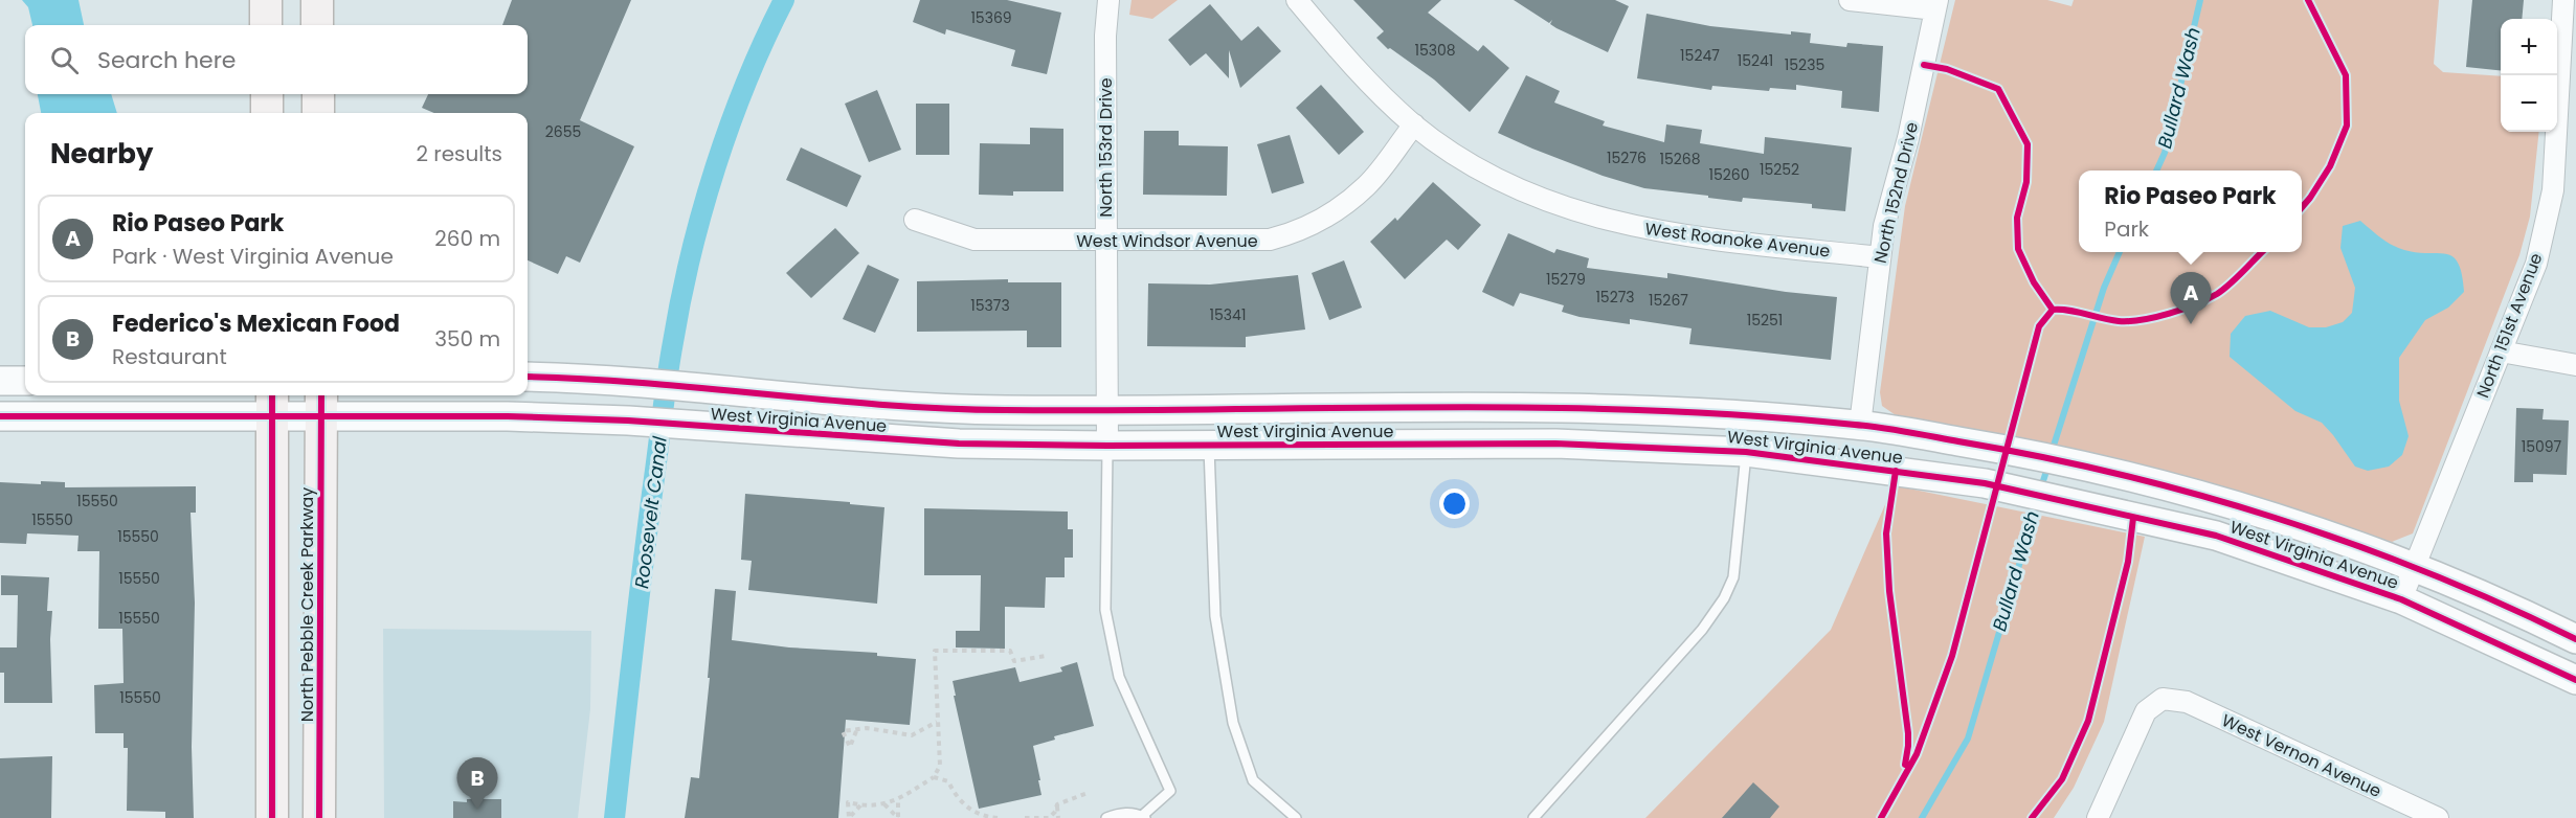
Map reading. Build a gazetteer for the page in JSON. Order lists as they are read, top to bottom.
{
  "streets": {
    "main road": ["West Virginia Avenue", "North Pebble Creek Parkway"],
    "street": [
      "North 153rd Drive",
      "North 152nd Drive",
      "West Roanoke Avenue",
      "West Windsor Avenue",
      "North 151st Avenue",
      "West Vernon Avenue"
    ]
  },
  "crossings": [
    ["North 153rd Drive", "West Windsor Avenue"],
    ["North 153rd Drive", "West Virginia Avenue"],
    ["North 152nd Drive", "West Roanoke Avenue"],
    ["North 152nd Drive", "West Virginia Avenue"],
    ["West Roanoke Avenue", "West Windsor Avenue"],
    ["North 151st Avenue", "West Virginia Avenue"],
    ["West Virginia Avenue", "North Pebble Creek Parkway"]
  ],
  "water": ["Bullard Wash", "Roosevelt Canal"],
  "house_numbers": [
    "15369",
    "15308",
    "15247",
    "15241",
    "15235",
    "2655",
    "15276",
    "15268",
    "15252",
    "15260",
    "15279",
    "15273",
    "15267",
    "15373",
    "15341",
    "15251",
    "15097",
    "15550",
    "15550",
    "15550",
    "15550",
    "15550",
    "15550"
  ],
  "page": {
    "map_buttons": ["+", "−"],
    "search": "Search here",
    "heading": ["Nearby", "2 results"],
    "popup": ["Rio Paseo Park", "Park"],
    "list": [
      {
        "mark": "A",
        "name": "Rio Paseo Park",
        "note": "Park · West Virginia Avenue",
        "value": "260 m"
      },
      {
        "mark": "B",
        "name": "Federico's Mexican Food",
        "note": "Restaurant",
        "value": "350 m"
      }
    ],
    "pins": ["A", "B"]
  }
}
